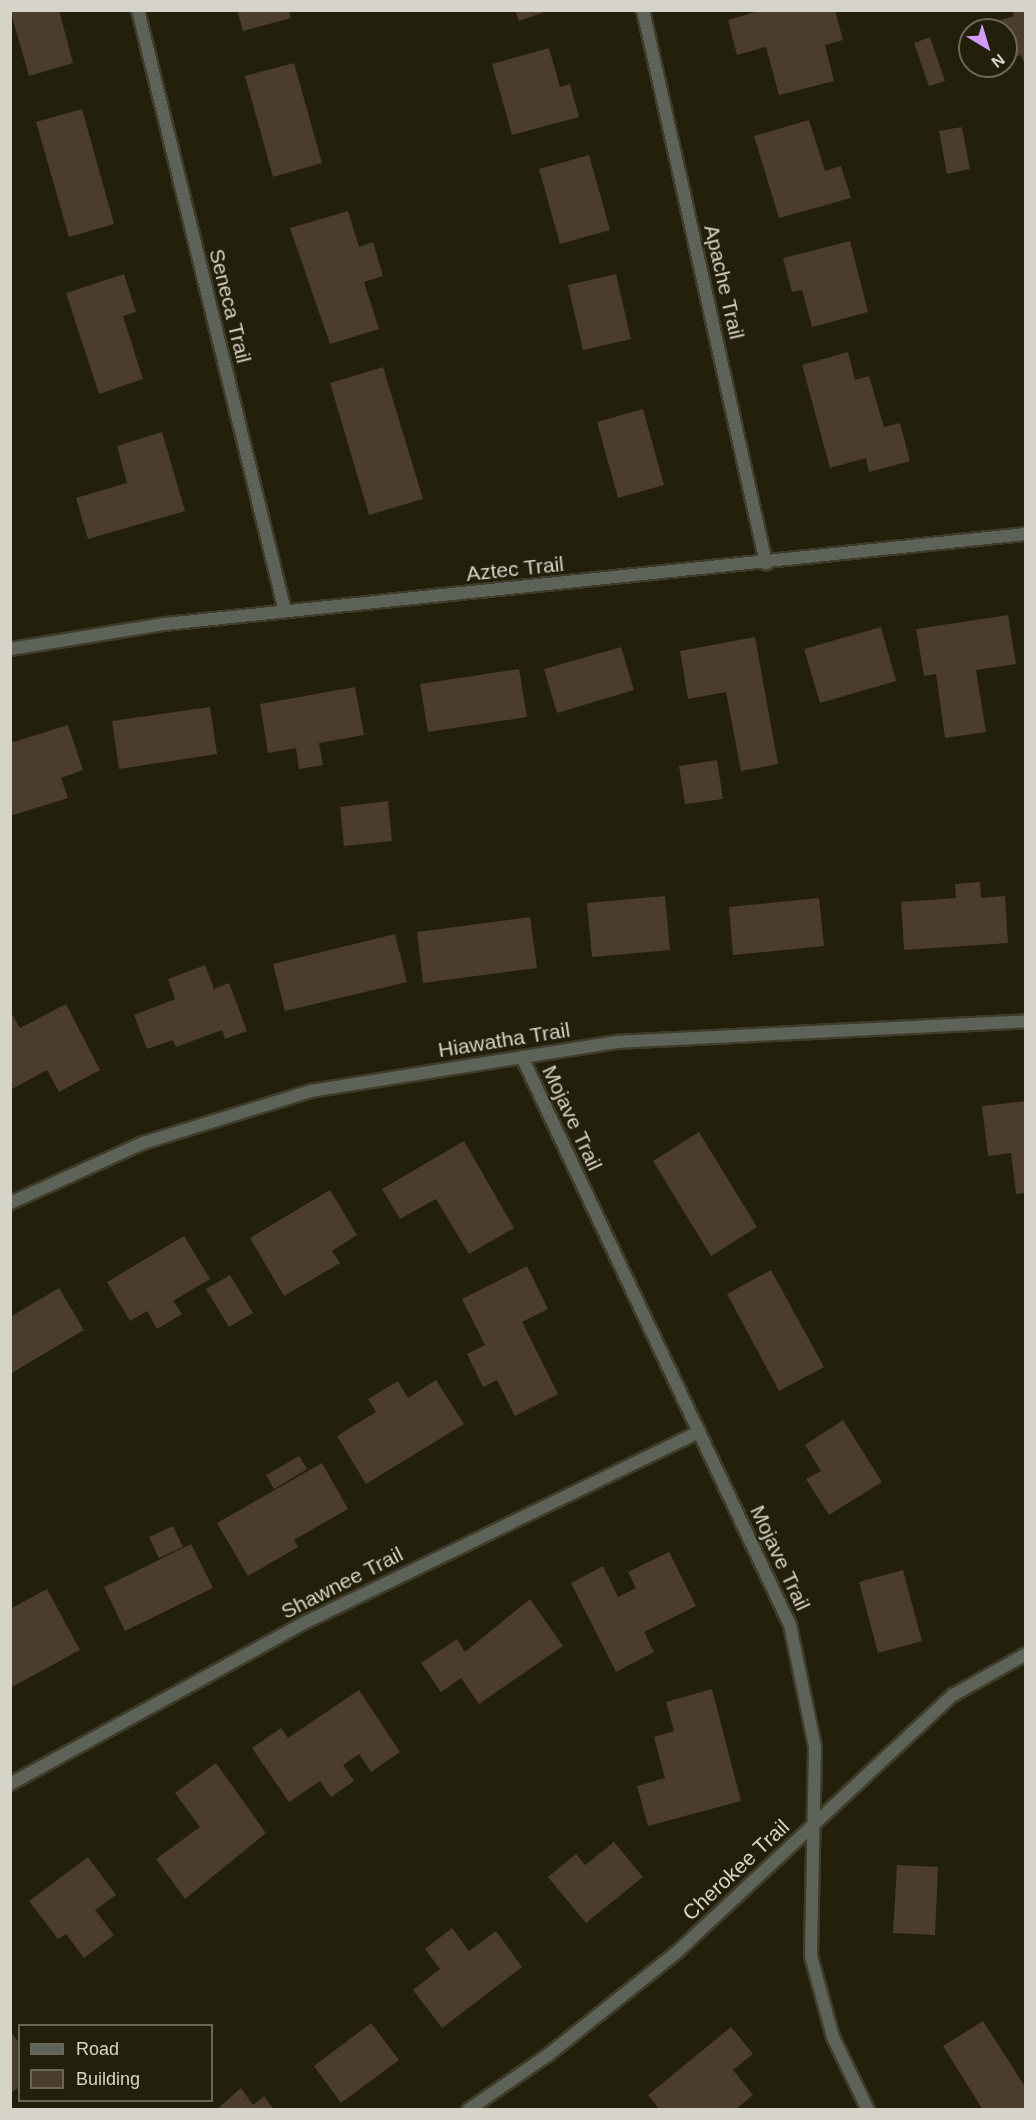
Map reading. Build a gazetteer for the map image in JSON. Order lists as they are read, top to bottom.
{
  "streets": {
    "street": [
      "Apache Trail",
      "Seneca Trail",
      "Aztec Trail",
      "Hiawatha Trail",
      "Mojave Trail",
      "Shawnee Trail",
      "Cherokee Trail"
    ]
  },
  "crossings": [
    ["Apache Trail", "Aztec Trail"],
    ["Seneca Trail", "Aztec Trail"],
    ["Hiawatha Trail", "Mojave Trail"],
    ["Mojave Trail", "Shawnee Trail"],
    ["Mojave Trail", "Cherokee Trail"]
  ],
  "legend": ["Road", "Building"],
  "north": "bottom right"
}
